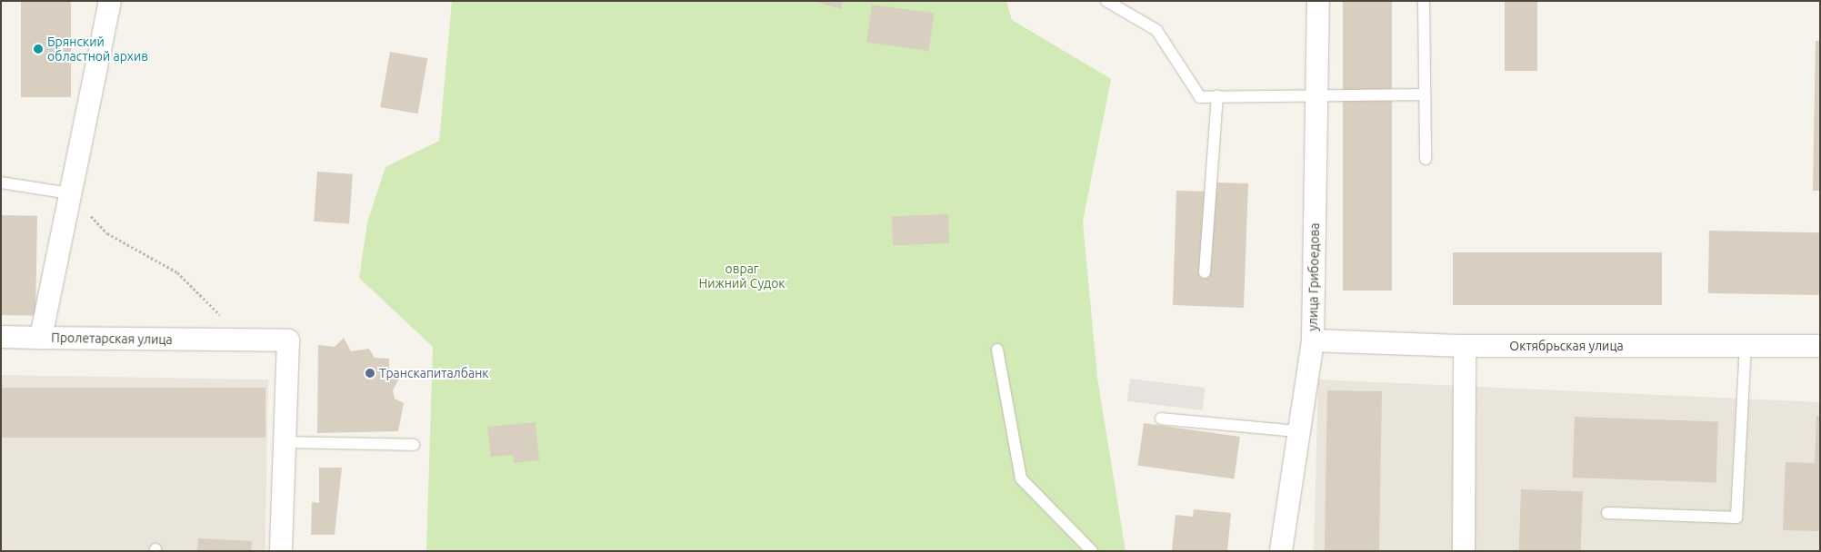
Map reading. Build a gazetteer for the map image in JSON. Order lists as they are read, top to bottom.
{
  "streets": {
    "street": ["улица Грибоедова", "Пролетарская улица", "Октябрьская улица"]
  },
  "crossings": [
    ["улица Грибоедова", "Октябрьская улица"]
  ],
  "parks": ["овраг Нижний Судок"],
  "places": ["Брянский областной архив", "Транскапиталбанк"]
}
